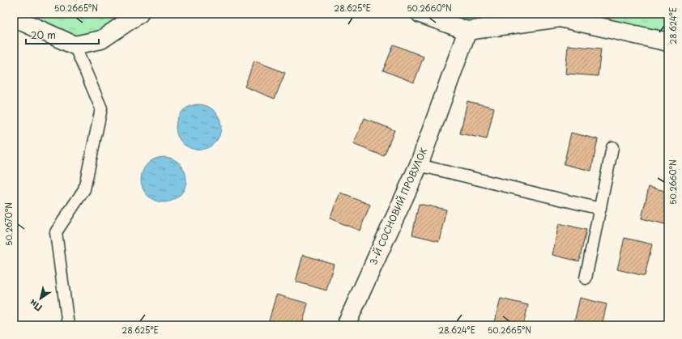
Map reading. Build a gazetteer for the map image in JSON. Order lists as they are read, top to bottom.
{
  "streets": {
    "street": ["3-Й СОСНОВИЙ ПРОВУЛОК"]
  },
  "scale_bar": "20 m",
  "north": "bottom left",
  "coordinates": [
    "50.2665°N",
    "28.625°E",
    "50.2660°N",
    "28.624°E",
    "50.2670°N"
  ]
}
